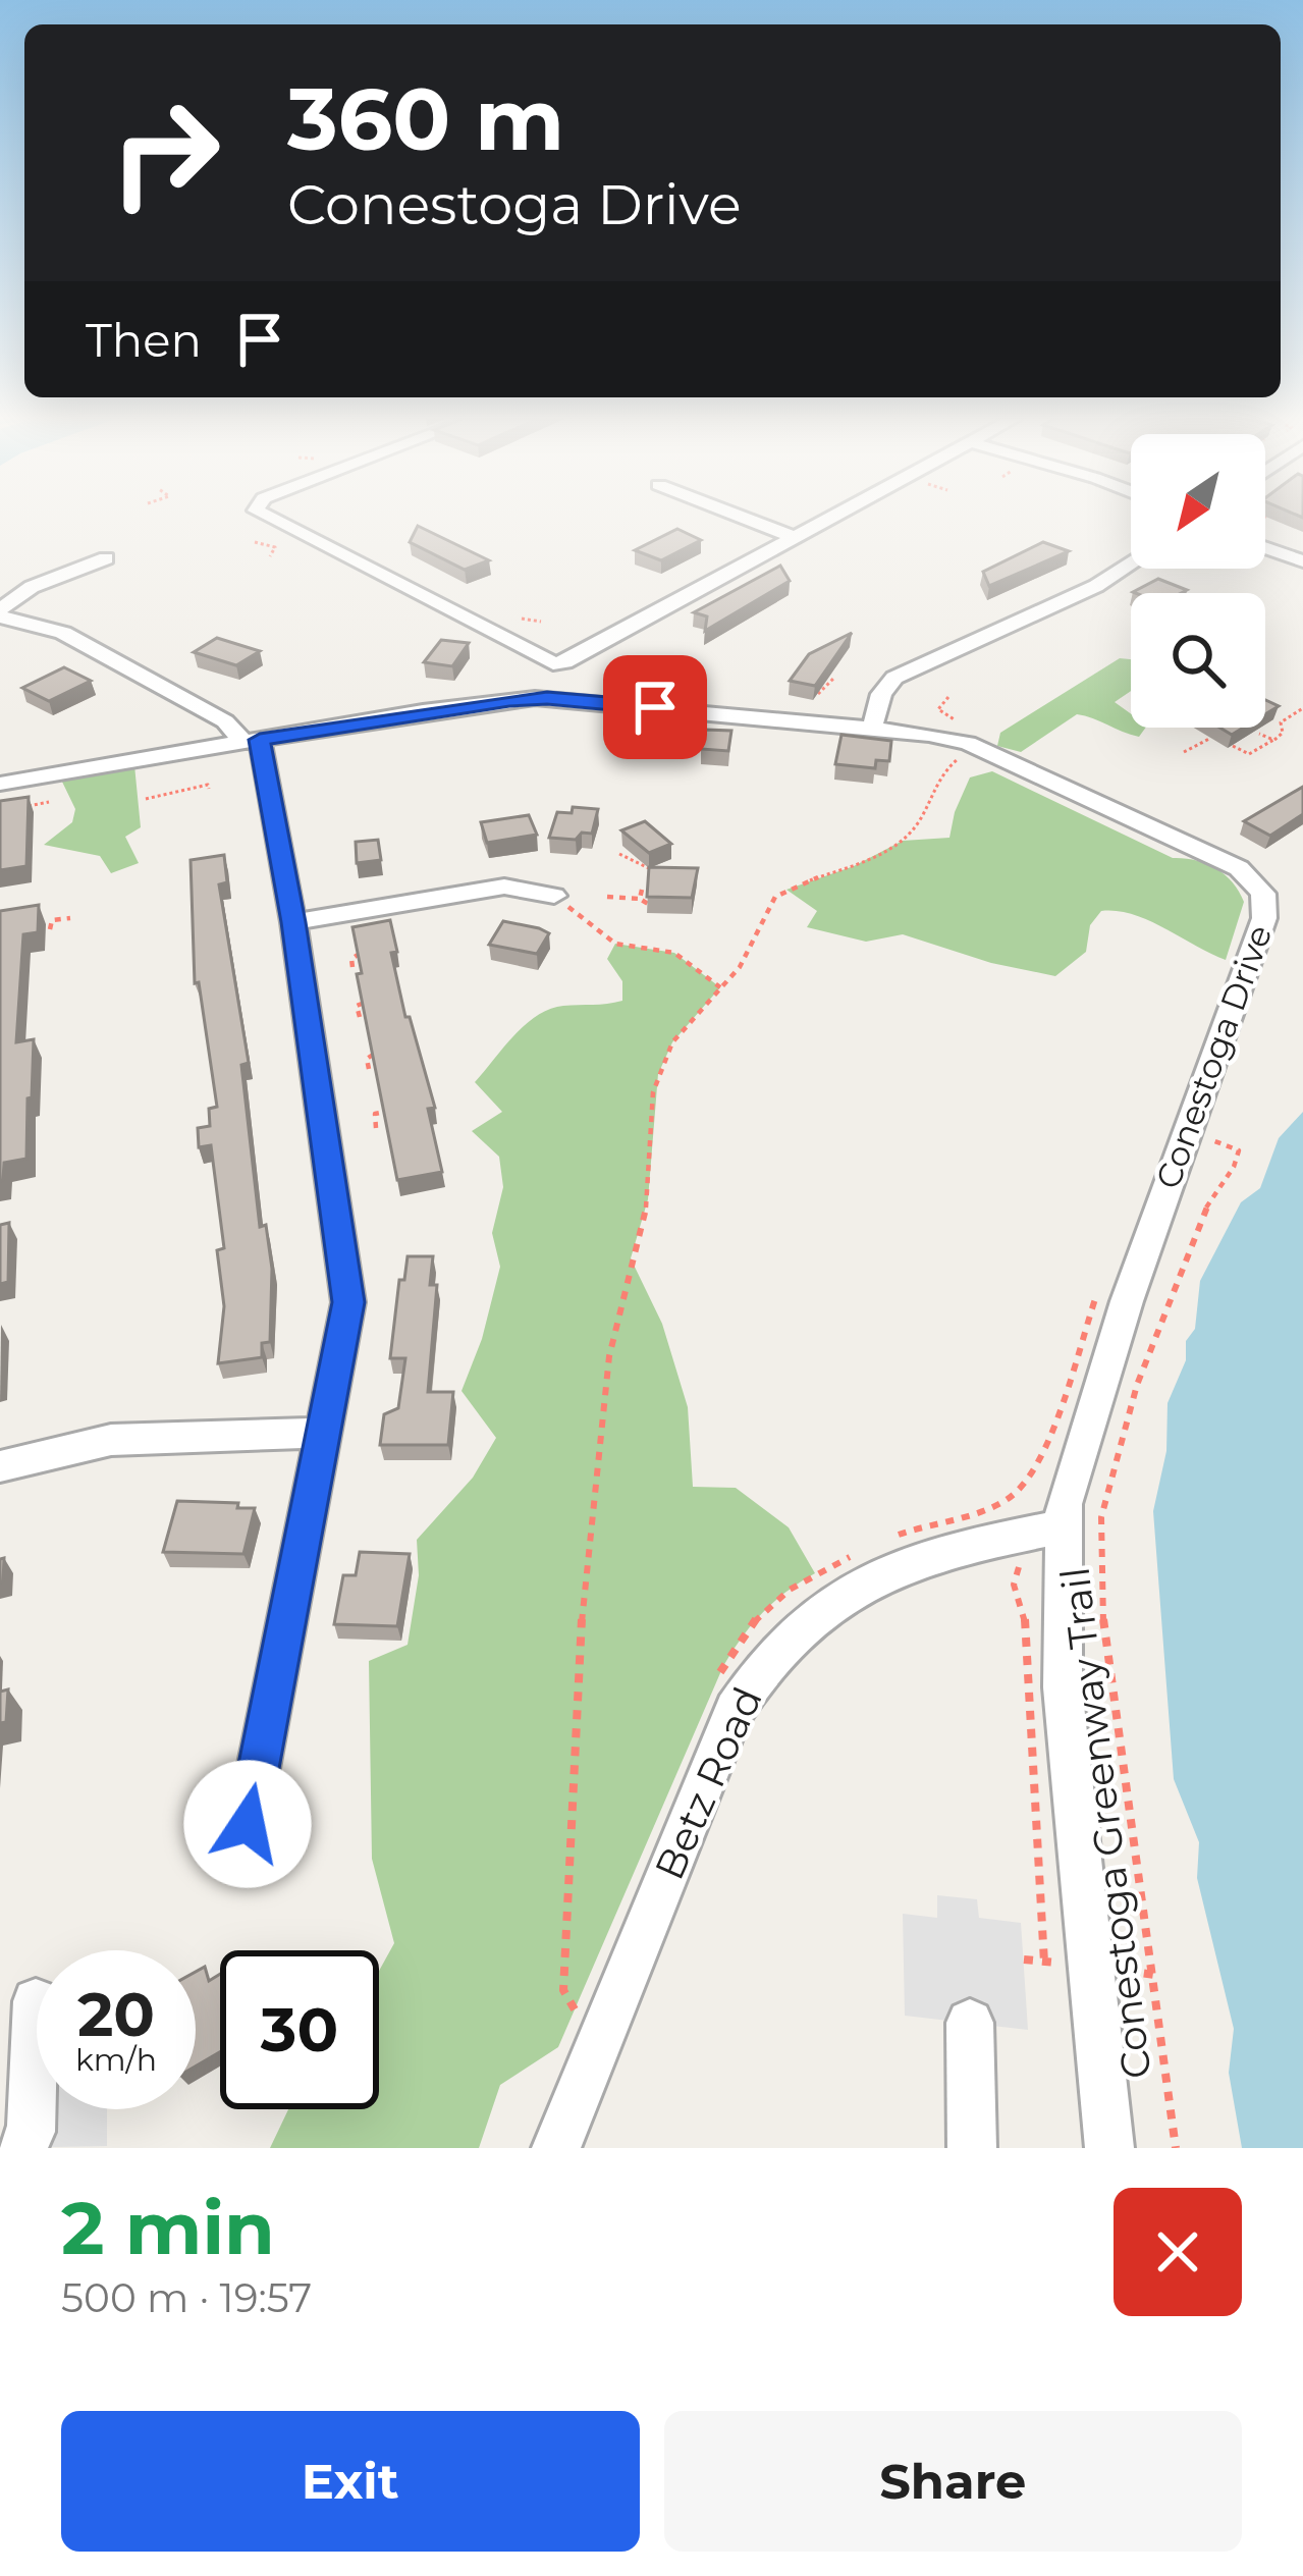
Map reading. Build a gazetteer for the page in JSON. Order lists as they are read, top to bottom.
{
  "streets": {
    "street": ["Conestoga Drive", "Betz Road"],
    "path": ["Conestoga Greenway Trail"]
  },
  "crossings": [
    ["Conestoga Drive", "Betz Road"]
  ],
  "north": "bottom left",
  "page": {
    "turn": ["360 m", "Conestoga Drive"],
    "then": "Then",
    "speed": "20 km/h",
    "limit": "30",
    "heading": ["2 min", "500 m · 19:57"],
    "buttons": ["Exit", "Share"]
  }
}
